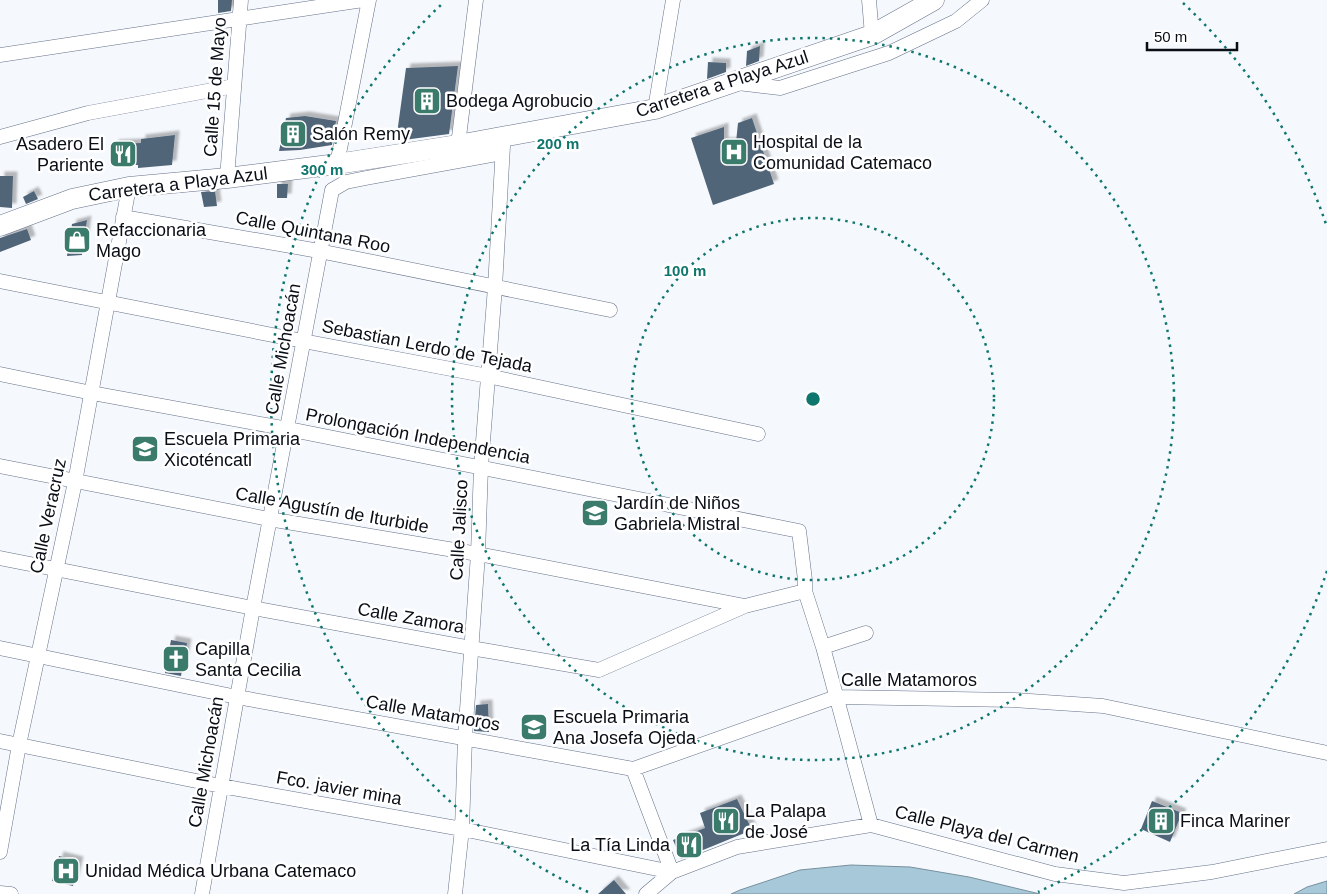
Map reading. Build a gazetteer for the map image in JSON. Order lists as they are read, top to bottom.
{
  "streets": {
    "main road": ["Carretera a Playa Azul"],
    "street": [
      "Calle 15 de Mayo",
      "Calle Quintana Roo",
      "Sebastian Lerdo de Tejada",
      "Calle Michoacán",
      "Prolongación Independencia",
      "Calle Agustín de Iturbide",
      "Calle Veracruz",
      "Calle Jalisco",
      "Calle Zamora",
      "Calle Matamoros",
      "Fco. javier mina",
      "Calle Playa del Carmen"
    ]
  },
  "crossings": [
    ["Carretera a Playa Azul", "Calle 15 de Mayo"],
    ["Carretera a Playa Azul", "Calle Michoacán"],
    ["Carretera a Playa Azul", "Calle Veracruz"],
    ["Carretera a Playa Azul", "Calle Jalisco"],
    ["Calle Quintana Roo", "Calle Michoacán"],
    ["Calle Quintana Roo", "Calle Veracruz"],
    ["Calle Quintana Roo", "Calle Jalisco"],
    ["Sebastian Lerdo de Tejada", "Calle Michoacán"],
    ["Sebastian Lerdo de Tejada", "Calle Veracruz"],
    ["Sebastian Lerdo de Tejada", "Calle Jalisco"],
    ["Calle Michoacán", "Prolongación Independencia"],
    ["Calle Michoacán", "Calle Agustín de Iturbide"],
    ["Calle Michoacán", "Calle Jalisco"],
    ["Calle Michoacán", "Calle Zamora"],
    ["Calle Michoacán", "Calle Matamoros"],
    ["Calle Michoacán", "Fco. javier mina"],
    ["Prolongación Independencia", "Calle Veracruz"],
    ["Prolongación Independencia", "Calle Jalisco"],
    ["Prolongación Independencia", "Calle Zamora"],
    ["Calle Agustín de Iturbide", "Calle Veracruz"],
    ["Calle Agustín de Iturbide", "Calle Jalisco"],
    ["Calle Agustín de Iturbide", "Calle Zamora"],
    ["Calle Veracruz", "Calle Zamora"],
    ["Calle Veracruz", "Calle Matamoros"],
    ["Calle Veracruz", "Fco. javier mina"],
    ["Calle Jalisco", "Calle Zamora"],
    ["Calle Jalisco", "Calle Matamoros"],
    ["Calle Jalisco", "Fco. javier mina"],
    ["Fco. javier mina", "Calle Playa del Carmen"]
  ],
  "places": {
    "building": ["Bodega Agrobucio", "Salón Remy", "Finca Mariner"],
    "hospital": ["Hospital de la Comunidad Catemaco", "Unidad Médica Urbana Catemaco"],
    "restaurant": ["Asadero El Pariente", "La Palapa de José", "La Tía Linda"],
    "shop": ["Refaccionaria Mago"],
    "school or university": ["Escuela Primaria Xicoténcatl", "Jardín de Niños Gabriela Mistral", "Escuela Primaria Ana Josefa Ojeda"],
    "church": ["Capilla Santa Cecilia"]
  },
  "scale_bar": "50 m",
  "rings": ["200 m", "300 m", "100 m"]
}
